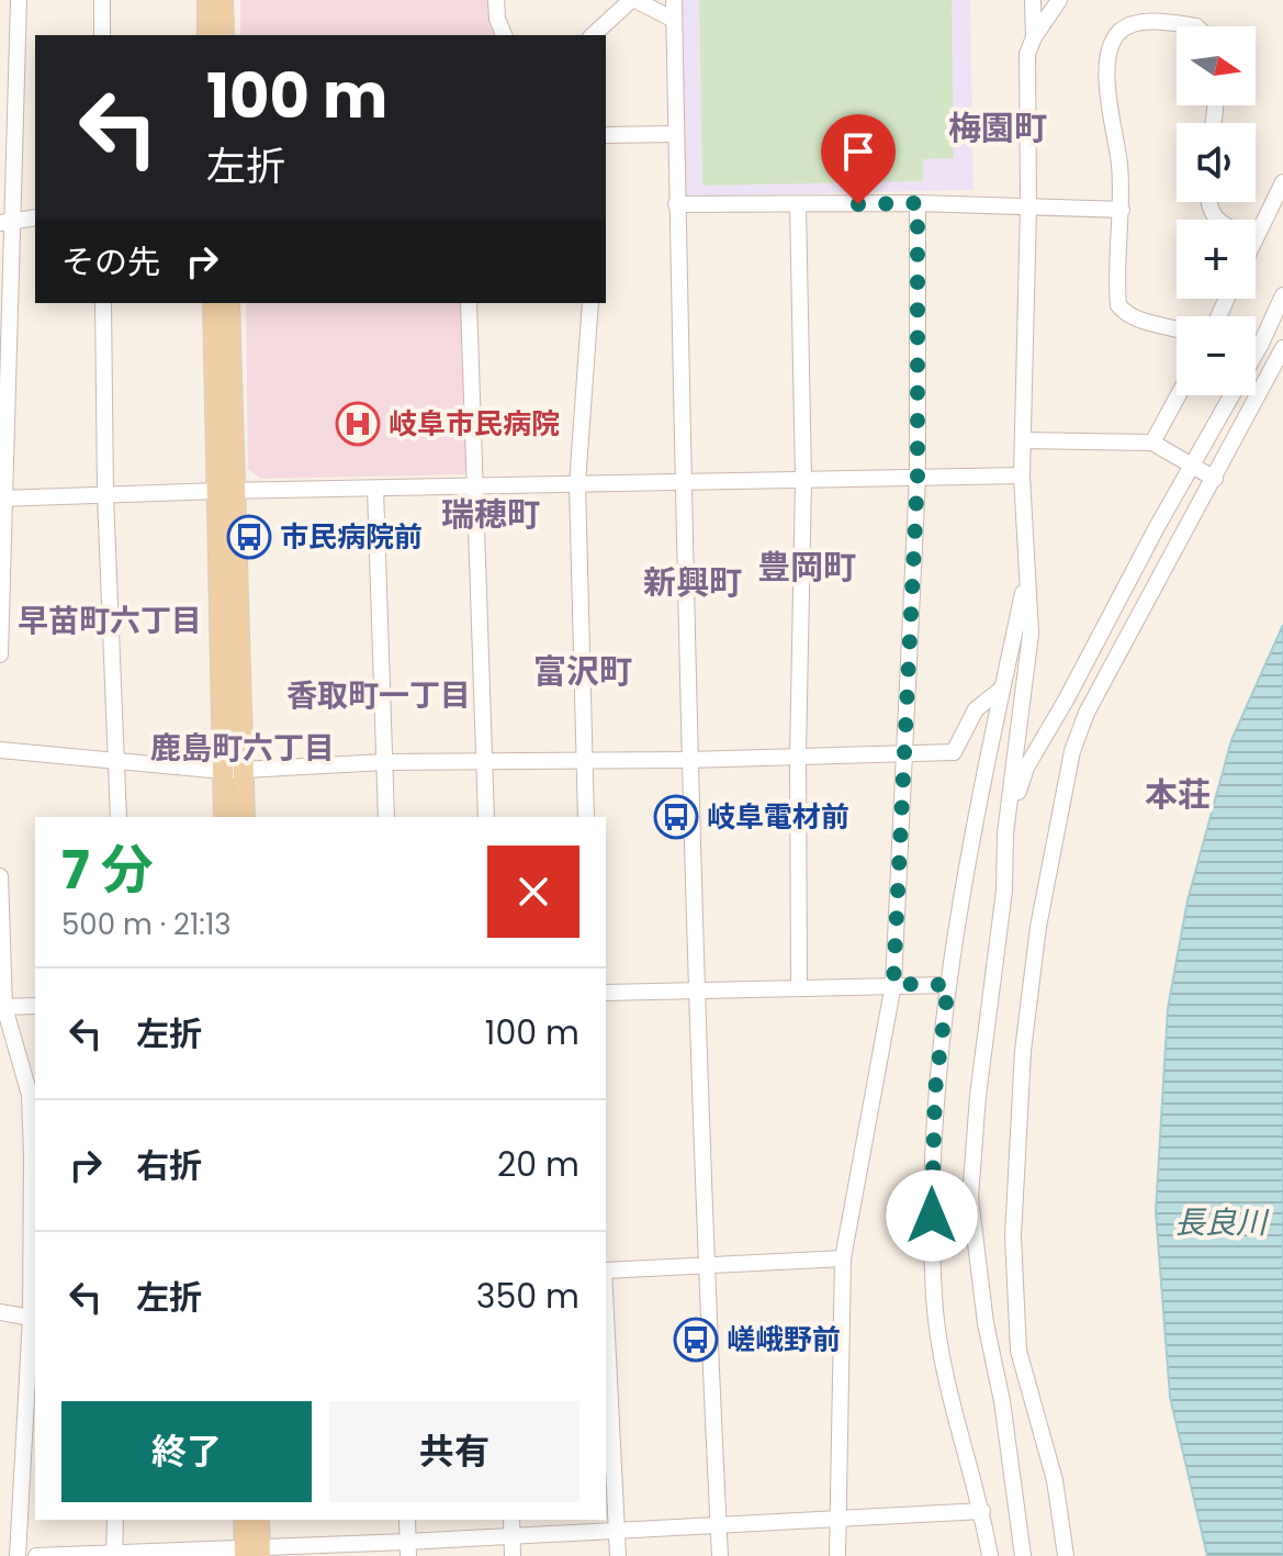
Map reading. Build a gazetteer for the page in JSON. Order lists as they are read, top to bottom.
{
  "districts": [
    "梅園町",
    "瑞穂町",
    "豊岡町",
    "新興町",
    "早苗町六丁目",
    "富沢町",
    "香取町一丁目",
    "鹿島町六丁目",
    "本荘"
  ],
  "water": ["長良川"],
  "places": {
    "hospital": ["岐阜市民病院"],
    "bus stop": ["市民病院前", "岐阜電材前", "嵯峨野前"]
  },
  "north": "right",
  "page": {
    "map_buttons": ["+", "−"],
    "turn": ["100 m", "左折"],
    "then": "その先",
    "heading": ["7 分", "500 m · 21:13"],
    "list": [
      {
        "name": "左折",
        "value": "100 m"
      },
      {
        "name": "右折",
        "value": "20 m"
      },
      {
        "name": "左折",
        "value": "350 m"
      }
    ],
    "buttons": ["終了", "共有"]
  }
}
